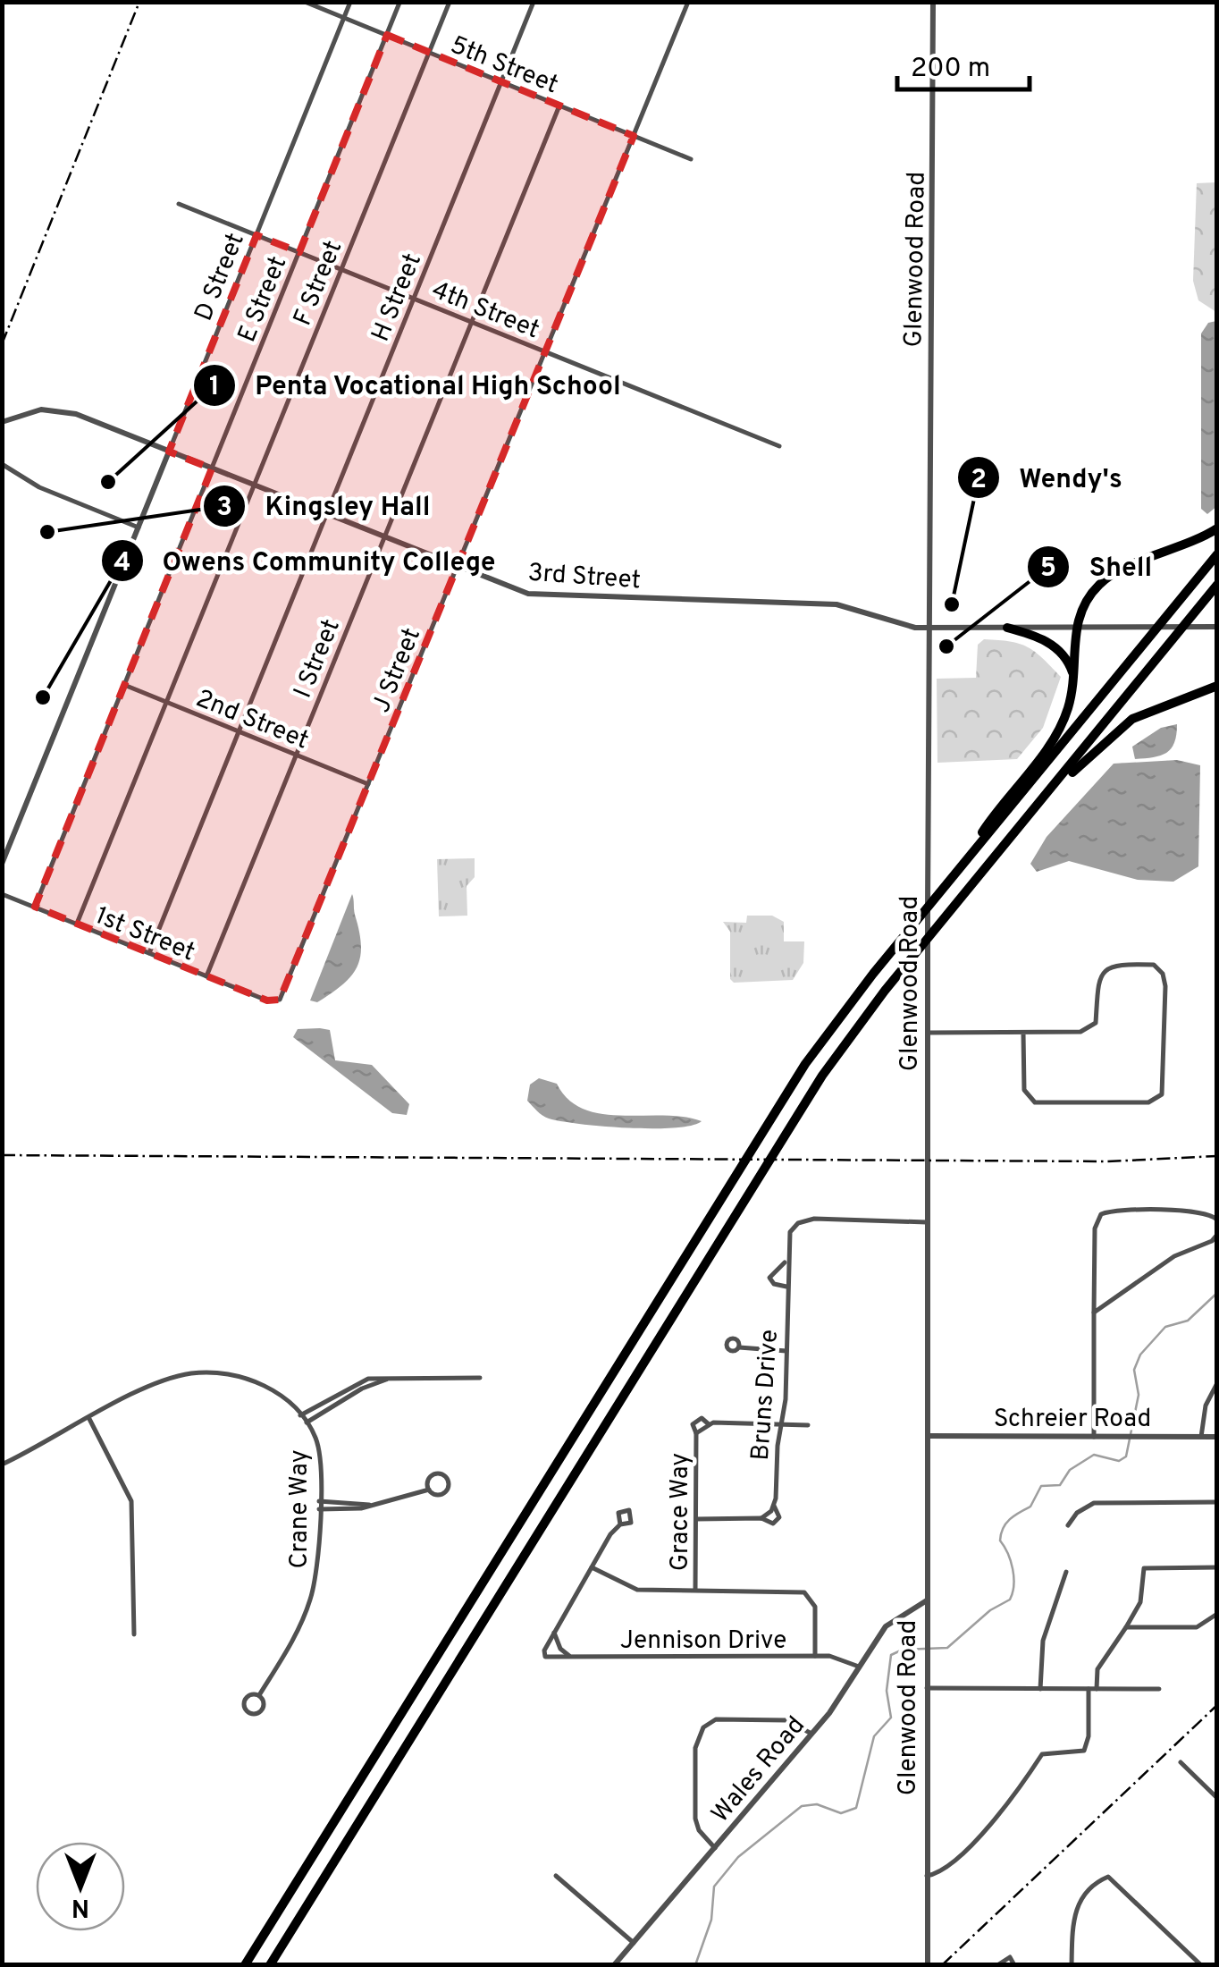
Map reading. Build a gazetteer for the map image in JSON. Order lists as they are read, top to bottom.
{
  "streets": {
    "street": [
      "5th Street",
      "Glenwood Road",
      "D Street",
      "F Street",
      "H Street",
      "E Street",
      "4th Street",
      "3rd Street",
      "I Street",
      "J Street",
      "2nd Street",
      "1st Street",
      "Bruns Drive",
      "Schreier Road",
      "Crane Way",
      "Grace Way",
      "Jennison Drive",
      "Wales Road"
    ]
  },
  "crossings": [
    ["5th Street", "D Street"],
    ["5th Street", "F Street"],
    ["5th Street", "H Street"],
    ["5th Street", "E Street"],
    ["5th Street", "I Street"],
    ["5th Street", "J Street"],
    ["Glenwood Road", "3rd Street"],
    ["Glenwood Road", "Bruns Drive"],
    ["Glenwood Road", "Schreier Road"],
    ["Glenwood Road", "Wales Road"],
    ["D Street", "4th Street"],
    ["D Street", "3rd Street"],
    ["F Street", "4th Street"],
    ["F Street", "3rd Street"],
    ["F Street", "2nd Street"],
    ["F Street", "1st Street"],
    ["H Street", "4th Street"],
    ["H Street", "3rd Street"],
    ["H Street", "2nd Street"],
    ["H Street", "1st Street"],
    ["E Street", "4th Street"],
    ["E Street", "3rd Street"],
    ["E Street", "2nd Street"],
    ["E Street", "1st Street"],
    ["4th Street", "I Street"],
    ["4th Street", "J Street"],
    ["3rd Street", "I Street"],
    ["3rd Street", "J Street"],
    ["I Street", "2nd Street"],
    ["I Street", "1st Street"],
    ["J Street", "2nd Street"],
    ["J Street", "1st Street"],
    ["Jennison Drive", "Wales Road"]
  ],
  "places": [
    "Penta Vocational High School",
    "Kingsley Hall",
    "Wendy's",
    "Shell",
    "Owens Community College"
  ],
  "scale_bar": "200 m",
  "north": "bottom"
}
